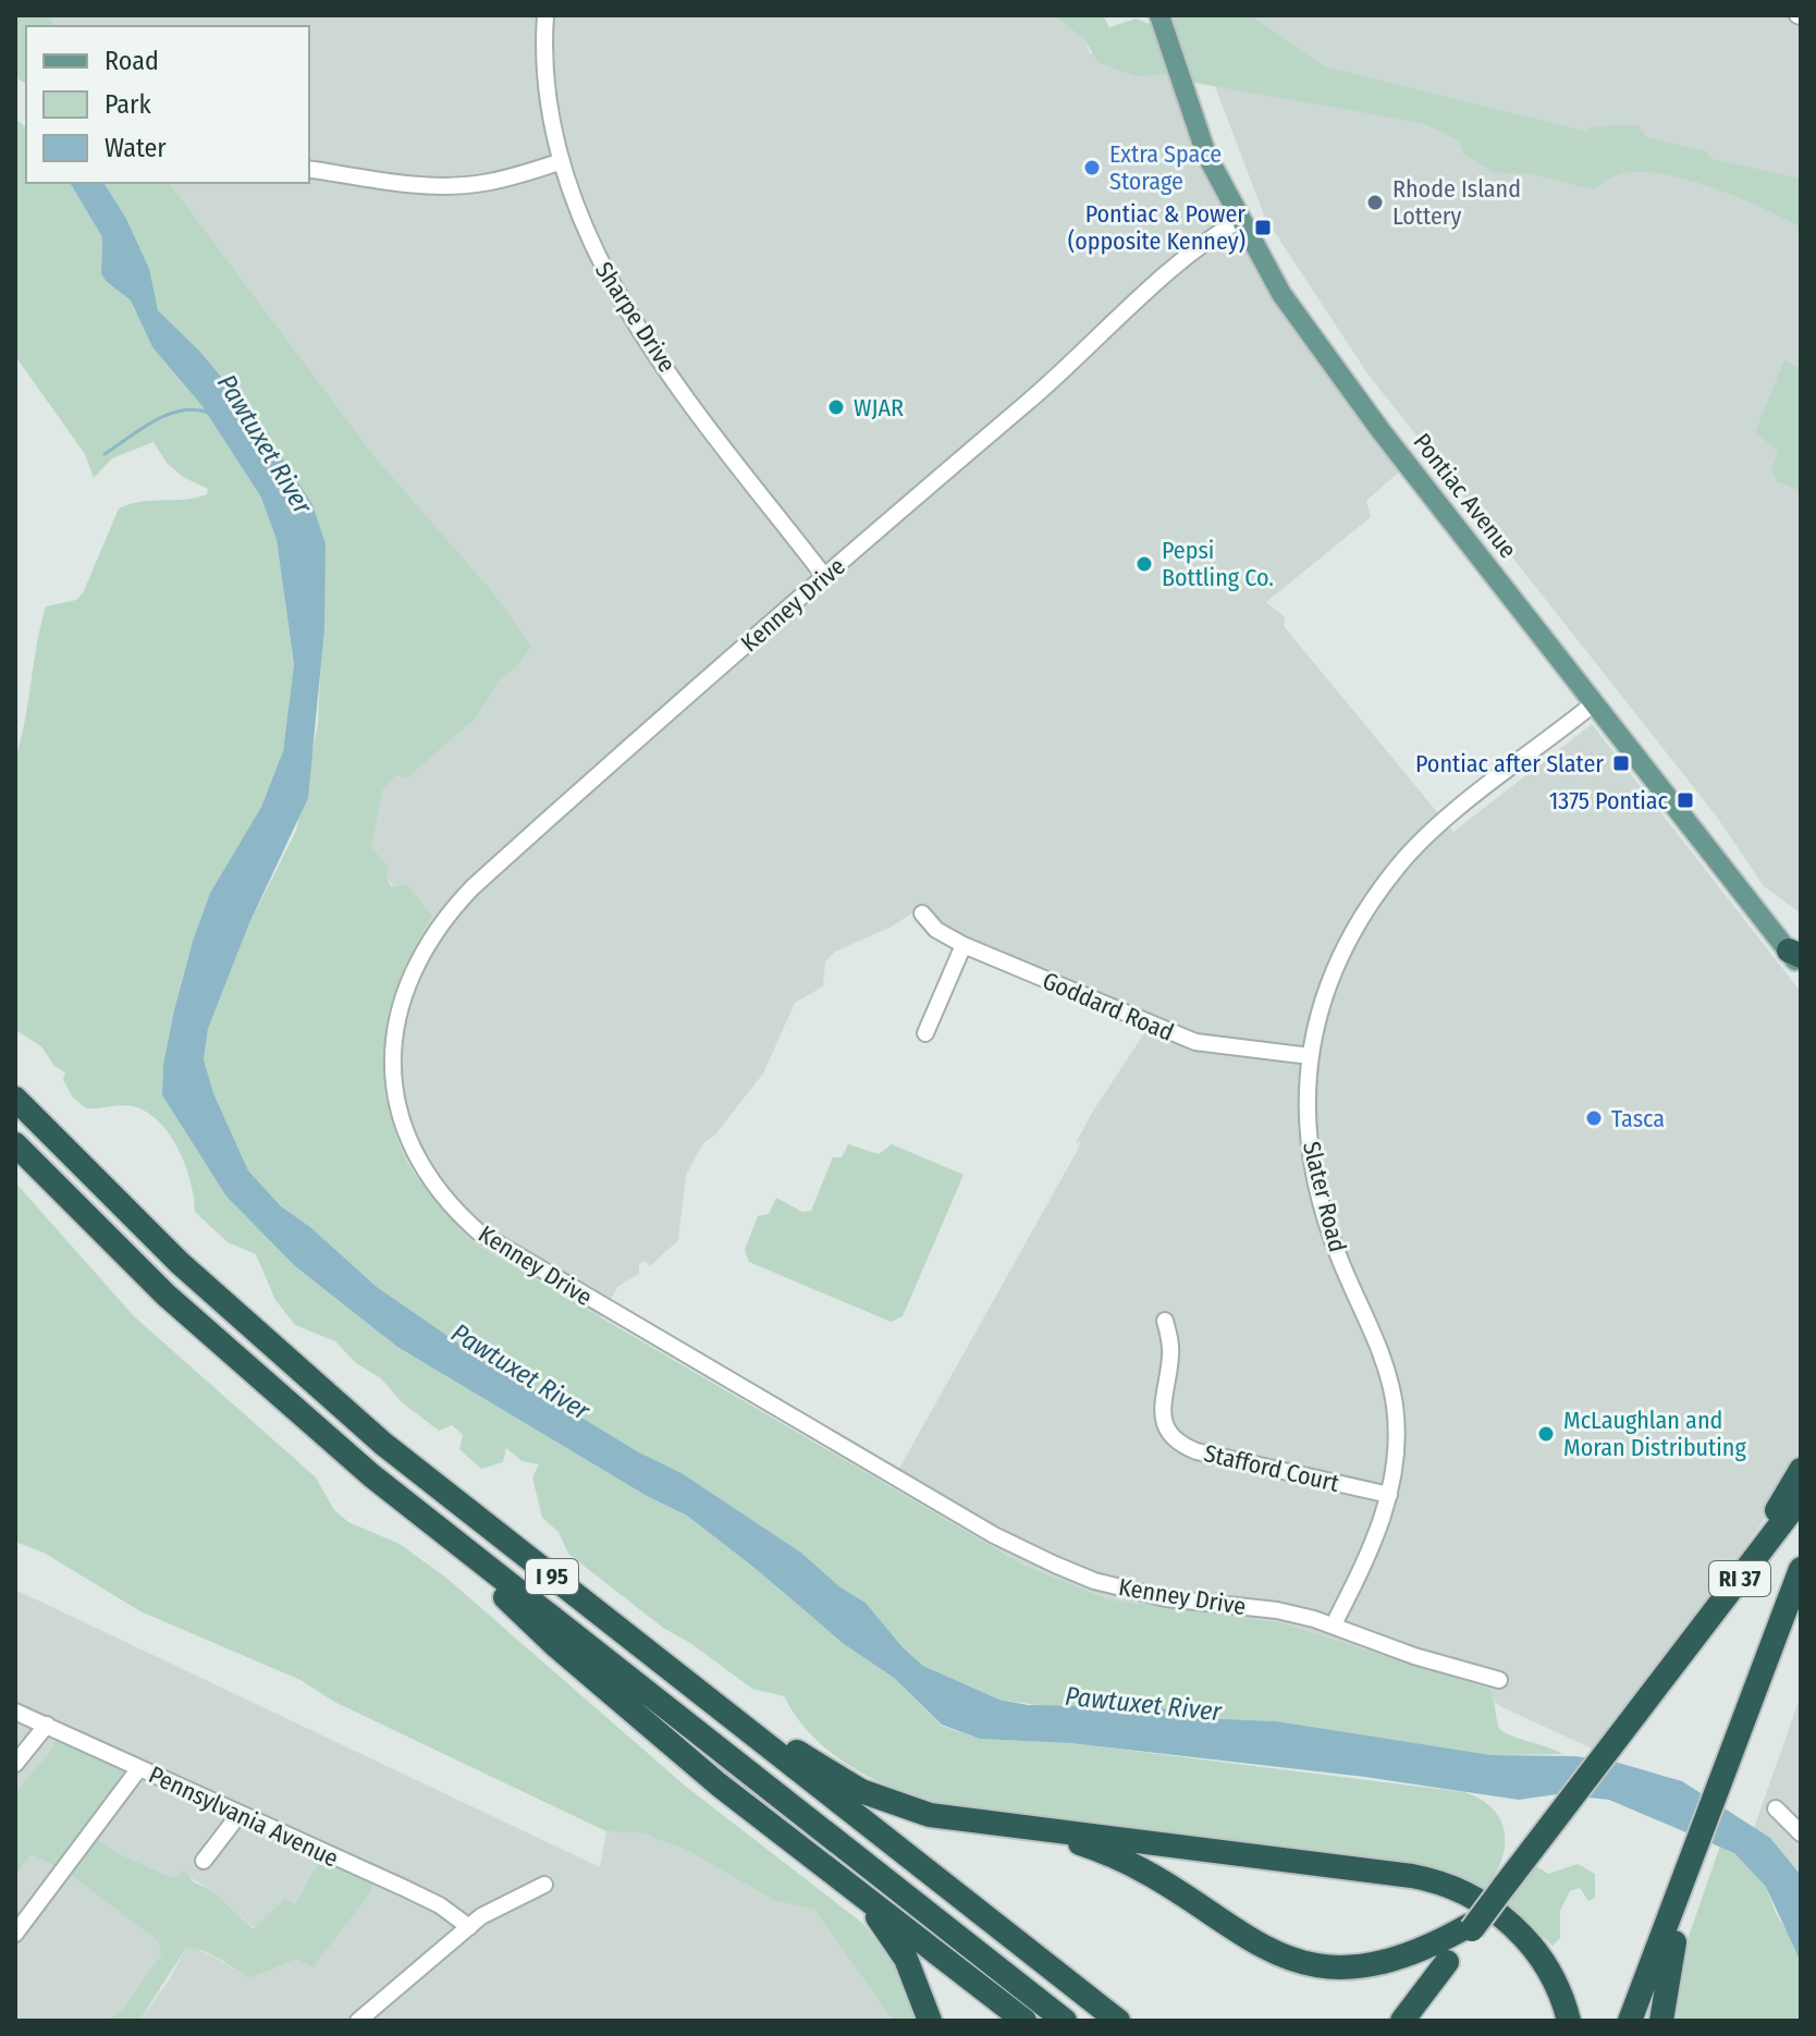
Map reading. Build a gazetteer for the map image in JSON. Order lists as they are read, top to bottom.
{
  "streets": {
    "highway": ["I 95", "RI 37"],
    "main road": ["Pontiac Avenue"],
    "street": [
      "Sharpe Drive",
      "Kenney Drive",
      "Goddard Road",
      "Slater Road",
      "Stafford Court",
      "Pennsylvania Avenue"
    ]
  },
  "crossings": [
    ["Sharpe Drive", "Kenney Drive"],
    ["Pontiac Avenue", "Kenney Drive"],
    ["Pontiac Avenue", "Slater Road"],
    ["Kenney Drive", "Slater Road"],
    ["Goddard Road", "Slater Road"],
    ["Slater Road", "Stafford Court"]
  ],
  "water": ["Pawtuxet River"],
  "places": {
    "other": [
      "Extra Space Storage",
      "Rhode Island Lottery",
      "WJAR",
      "Pepsi Bottling Co.",
      "Tasca",
      "McLaughlan and Moran Distributing"
    ],
    "transit": ["Pontiac & Power (opposite Kenney)", "Pontiac after Slater", "1375 Pontiac"]
  },
  "legend": ["Road", "Park", "Water"]
}
